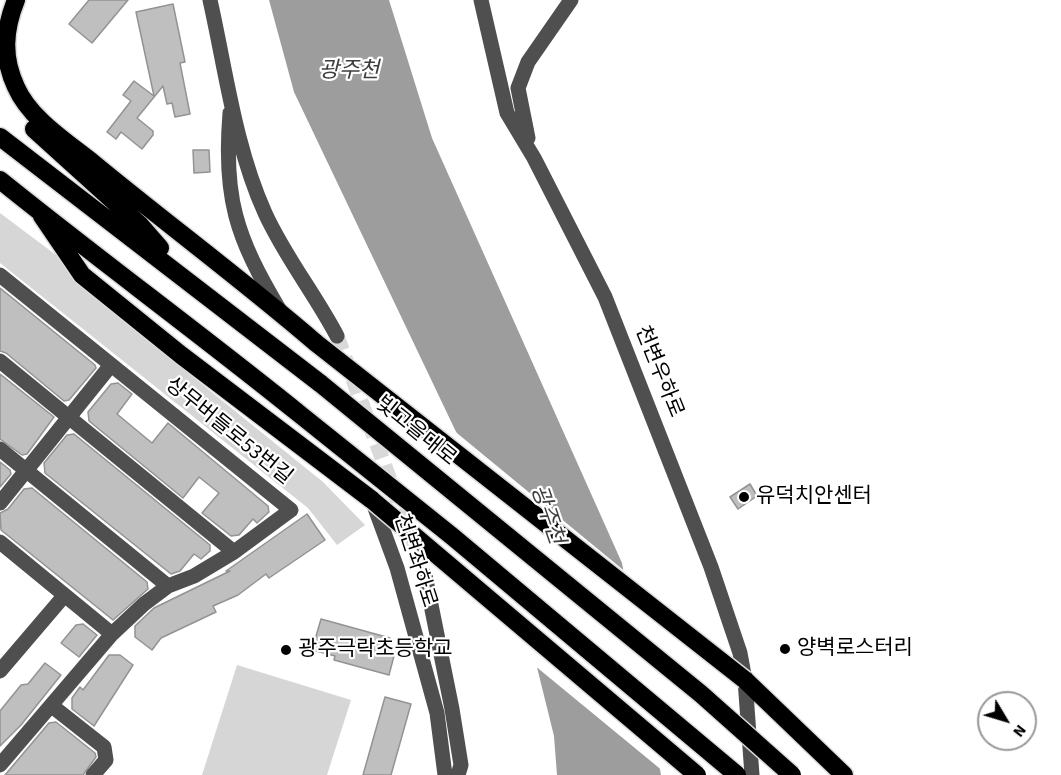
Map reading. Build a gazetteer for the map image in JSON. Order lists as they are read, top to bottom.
{
  "streets": {
    "highway": ["빛고을대로"],
    "street": ["천변우하로", "상무버들로53번길", "천변좌하로"]
  },
  "water": ["광주천"],
  "places": ["유덕치안센터", "양벽로스터리", "광주극락초등학교"],
  "north": "bottom right"
}
